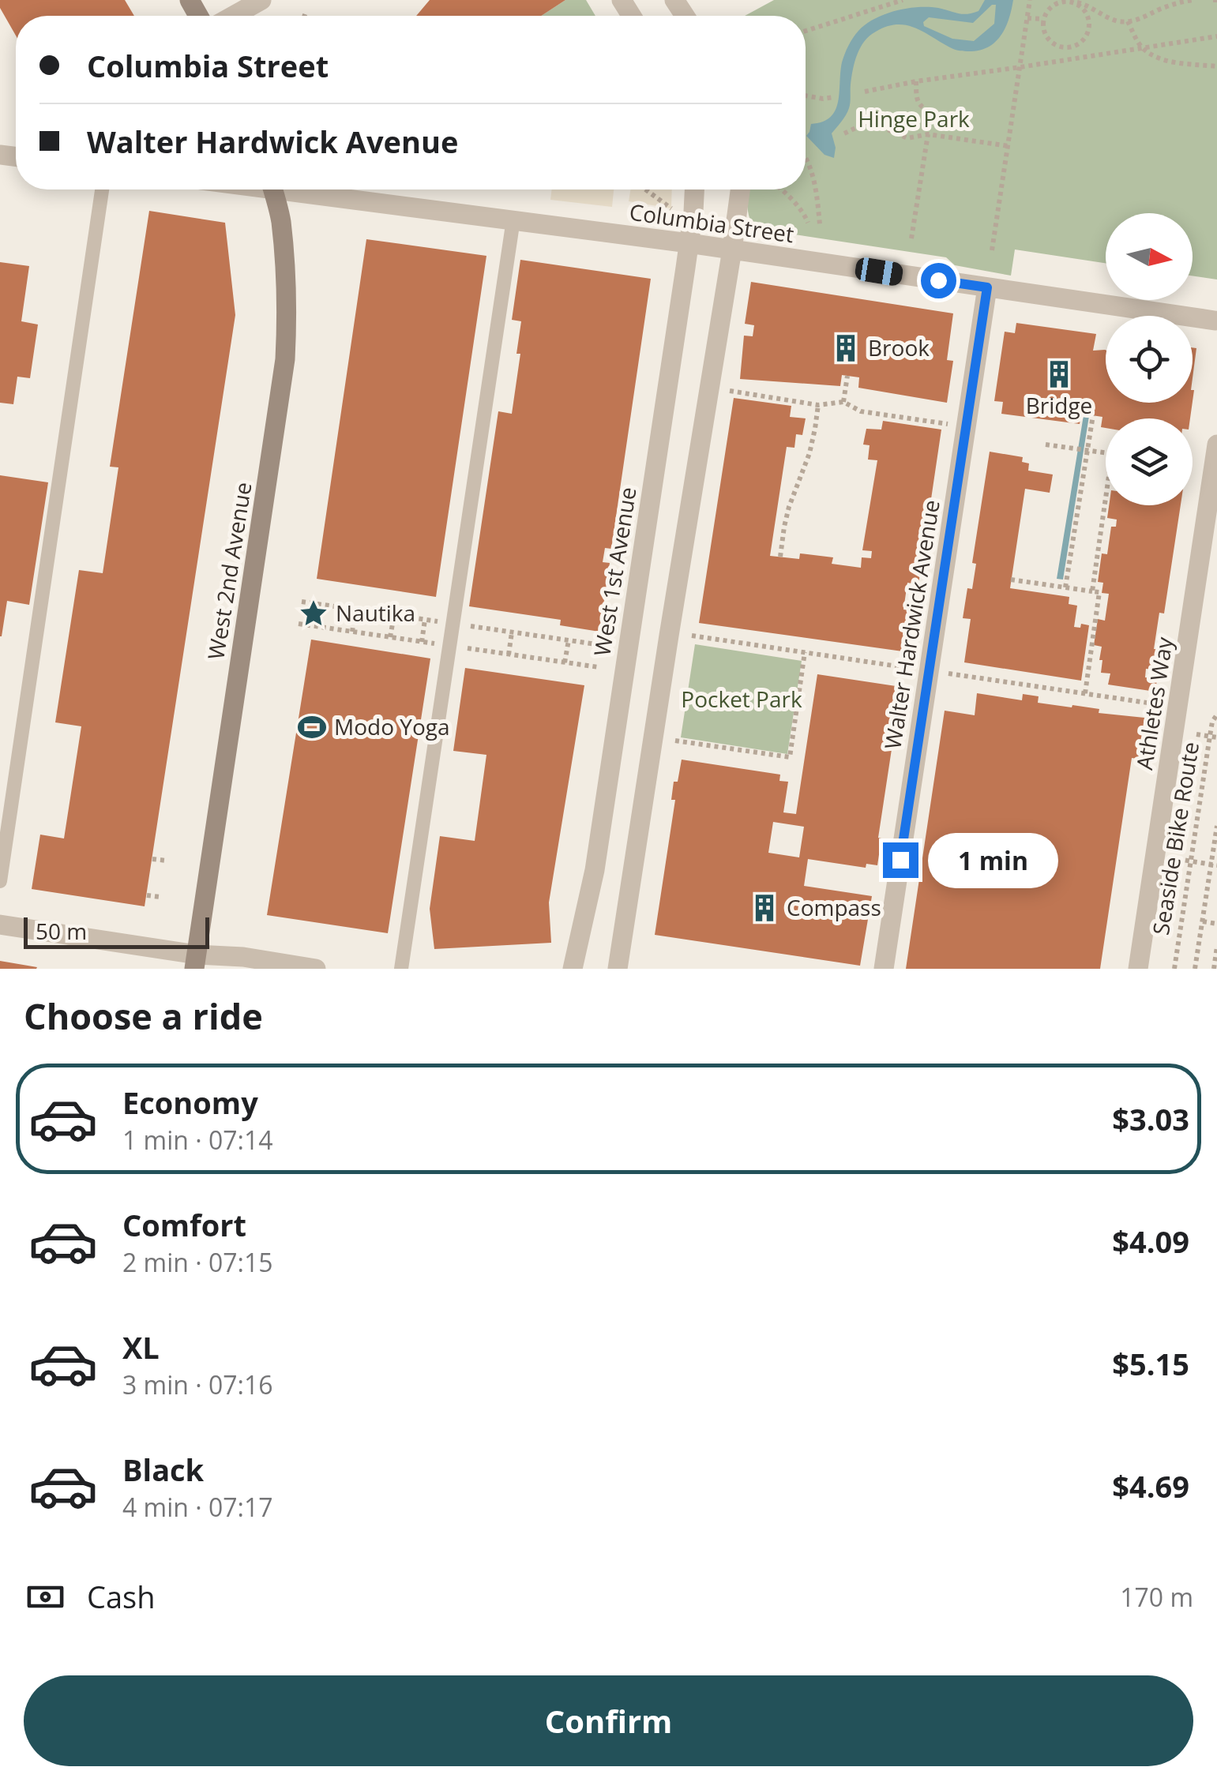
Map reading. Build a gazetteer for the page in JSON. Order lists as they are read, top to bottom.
{
  "streets": {
    "main road": ["West 2nd Avenue"],
    "street": [
      "Columbia Street",
      "West 1st Avenue",
      "Walter Hardwick Avenue",
      "Athletes Way"
    ],
    "path": ["Seaside Bike Route"]
  },
  "crossings": [
    ["Columbia Street", "West 1st Avenue"],
    ["Columbia Street", "Walter Hardwick Avenue"]
  ],
  "parks": ["Hinge Park", "Pocket Park"],
  "places": {
    "building": ["Brook", "Bridge", "Compass"],
    "place": ["Nautika"],
    "sports": ["Modo Yoga"]
  },
  "scale_bar": "50 m",
  "north": "right",
  "page": {
    "banner": ["Columbia Street", "Walter Hardwick Avenue"],
    "bubble": "1 min",
    "scale": "50 m",
    "heading": "Choose a ride",
    "list": [
      {
        "name": "Economy",
        "note": "1 min · 07:14",
        "value": "$3.03"
      },
      {
        "name": "Comfort",
        "note": "2 min · 07:15",
        "value": "$4.09"
      },
      {
        "name": "XL",
        "note": "3 min · 07:16",
        "value": "$5.15"
      },
      {
        "name": "Black",
        "note": "4 min · 07:17",
        "value": "$4.69"
      }
    ],
    "pay": ["Cash", "170 m"],
    "buttons": "Confirm"
  }
}
